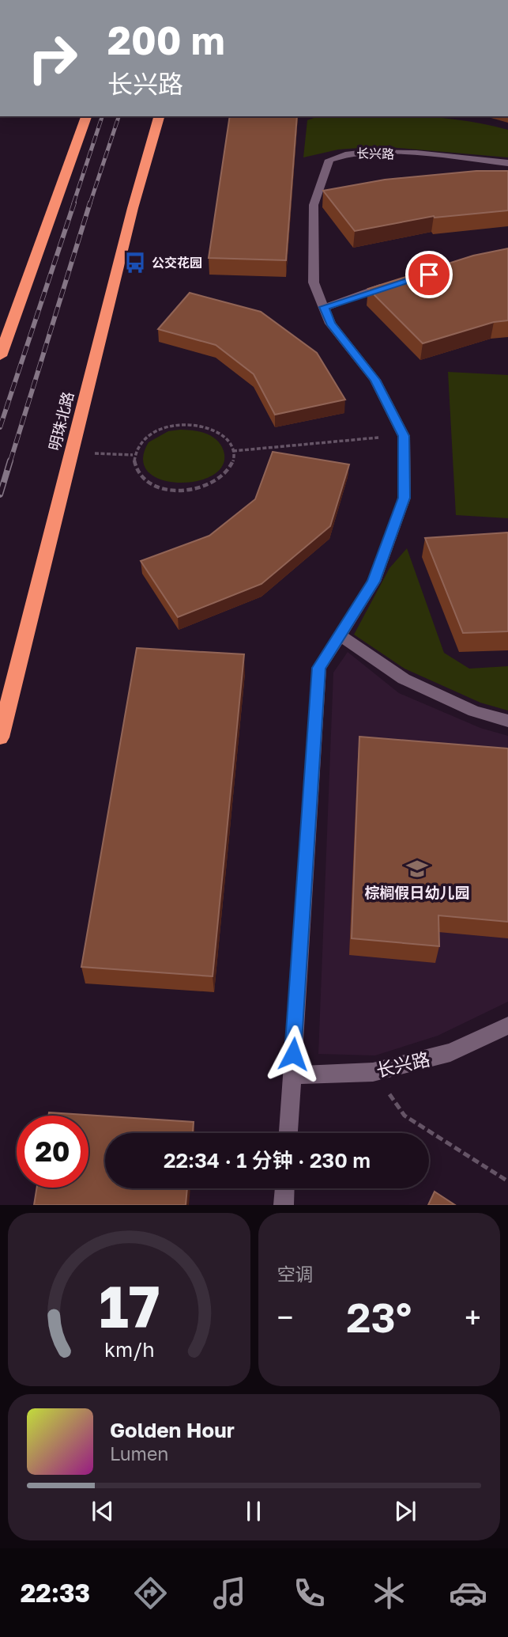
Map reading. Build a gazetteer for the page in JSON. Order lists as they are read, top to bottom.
{
  "streets": {
    "highway": ["明珠北路"],
    "lane": ["长兴路"]
  },
  "places": {
    "bus stop": ["公交花园"],
    "school or university": ["棕榈假日幼儿园"]
  },
  "page": {
    "turn": ["200 m", "长兴路"],
    "limit": "20",
    "trip": "22:34 · 1 分钟 · 230 m",
    "tile": "空调",
    "heat": ["−", "23°", "+"],
    "song": ["Golden Hour", "Lumen"],
    "tabs": "22:33",
    "gauge": ["17", "km/h"]
  }
}
